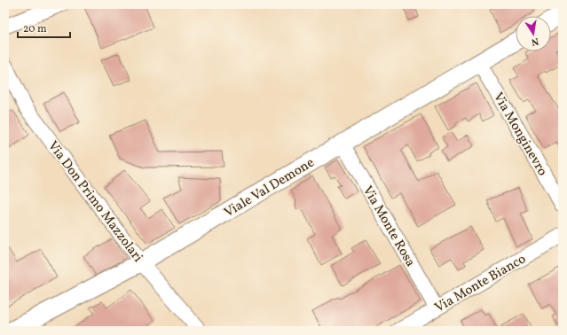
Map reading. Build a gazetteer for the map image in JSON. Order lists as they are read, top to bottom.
{
  "streets": {
    "street": [
      "Via Monginevro",
      "Viale Val Demone",
      "Via Don Primo Mazzolari",
      "Via Monte Rosa",
      "Via Monte Bianco"
    ]
  },
  "crossings": [
    ["Via Monginevro", "Viale Val Demone"],
    ["Viale Val Demone", "Via Don Primo Mazzolari"],
    ["Viale Val Demone", "Via Monte Rosa"],
    ["Via Monte Rosa", "Via Monte Bianco"]
  ],
  "scale_bar": "20 m",
  "north": "bottom"
}
